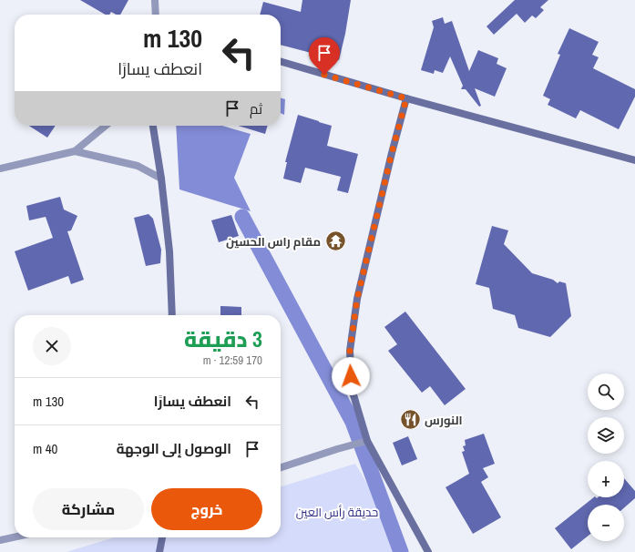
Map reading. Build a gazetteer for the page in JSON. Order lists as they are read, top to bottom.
{
  "parks": ["حديقة رأس العين"],
  "places": {
    "temple": ["مقام راس الحسين"],
    "restaurant": ["النورس"]
  },
  "page": {
    "turn": ["130 m", "انعطف يسارًا"],
    "then": "ثم",
    "heading": ["3 دقيقة", "170 m · 12:59"],
    "map_buttons": ["+", "−"],
    "list": [
      {
        "name": "انعطف يسارًا",
        "value": "130 m"
      },
      {
        "name": "الوصول إلى الوجهة",
        "value": "40 m"
      }
    ],
    "buttons": ["خروج", "مشاركة"]
  }
}
